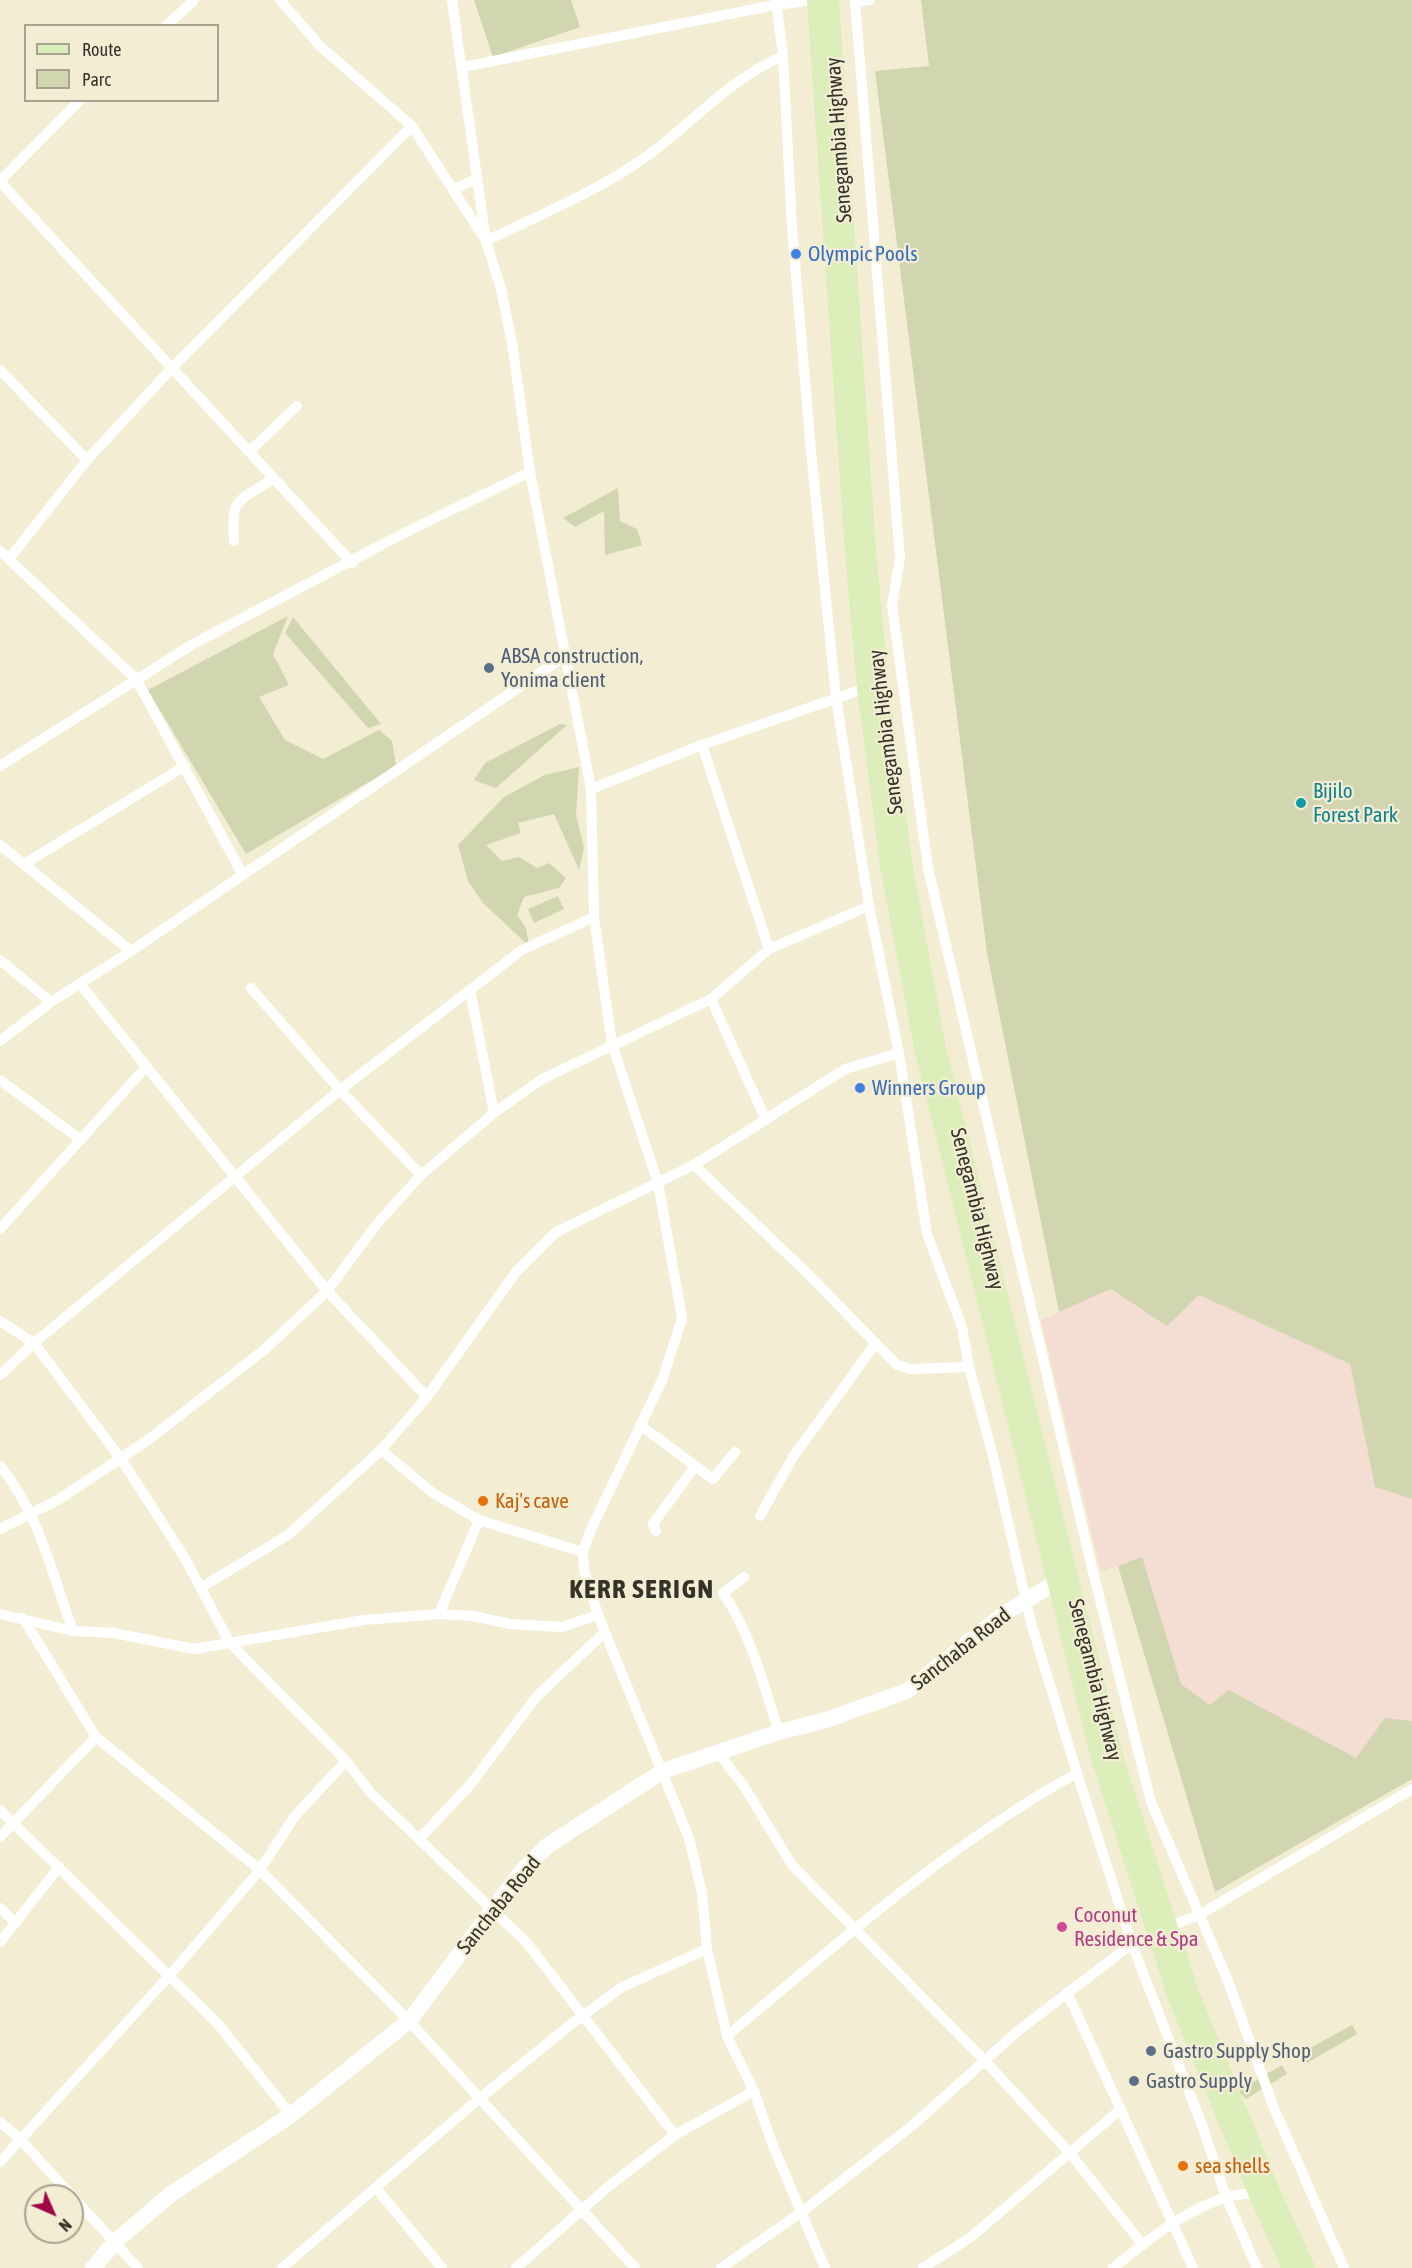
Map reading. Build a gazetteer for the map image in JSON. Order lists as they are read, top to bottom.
{
  "streets": {
    "main road": ["Senegambia Highway"],
    "street": ["Sanchaba Road"]
  },
  "crossings": [
    ["Senegambia Highway", "Sanchaba Road"]
  ],
  "districts": ["KERR SERIGN"],
  "places": [
    "Olympic Pools",
    "ABSA construction, Yonima client",
    "Bijilo Forest Park",
    "Winners Group",
    "Kaj's cave",
    "Coconut Residence & Spa",
    "Gastro Supply Shop",
    "Gastro Supply",
    "sea shells"
  ],
  "legend": ["Route", "Parc"],
  "north": "bottom right"
}
